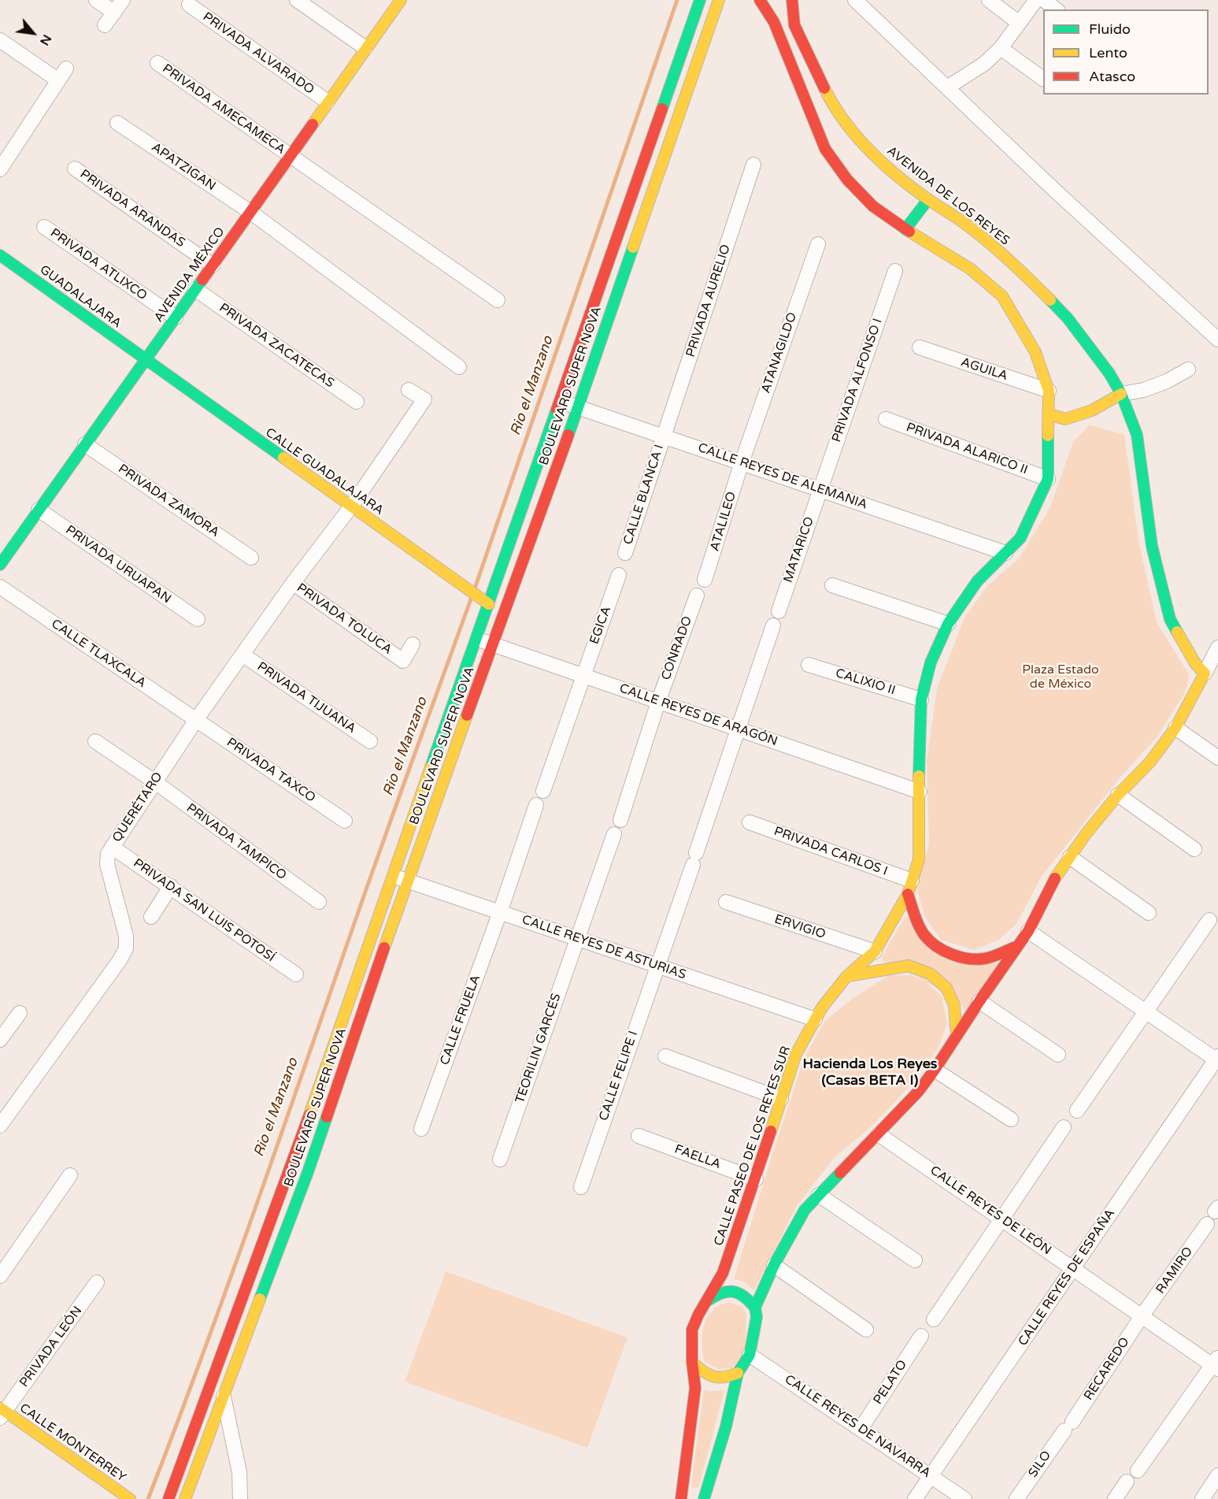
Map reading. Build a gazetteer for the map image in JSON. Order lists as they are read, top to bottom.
{
  "streets": {
    "street": [
      "PRIVADA ALVARADO",
      "PRIVADA AMECAMECA",
      "APATZIGAN",
      "AVENIDA DE LOS REYES",
      "PRIVADA ARANDAS",
      "PRIVADA ATLIXCO",
      "AVENIDA MÉXICO",
      "GUADALAJARA",
      "PRIVADA AURELIO",
      "PRIVADA ZACATECAS",
      "ATANAGILDO",
      "AGUILA",
      "PRIVADA ALFONSO I",
      "BOULEVARD SUPER NOVA",
      "PRIVADA ALARICO II",
      "CALLE GUADALAJARA",
      "CALLE REYES DE ALEMANIA",
      "CALLE BLANCA I",
      "PRIVADA ZAMORA",
      "ATALILEO",
      "MATARICO",
      "PRIVADA URUAPAN",
      "PRIVADA TOLUCA",
      "EGICA",
      "CONRADO",
      "CALLE TLAXCALA",
      "CALIXIO II",
      "PRIVADA TIJUANA",
      "CALLE REYES DE ARAGÓN",
      "PRIVADA TAXCO",
      "QUERÉTARO",
      "PRIVADA TAMPICO",
      "PRIVADA CARLOS I",
      "PRIVADA SAN LUIS POTOSÍ",
      "ERVIGIO",
      "CALLE REYES DE ASTURIAS",
      "CALLE FRUELA",
      "TEORILIN GARCÉS",
      "CALLE FELIPE I",
      "CALLE PASEO DE LOS REYES SUR",
      "FAELLA",
      "CALLE REYES DE LEÓN",
      "RAMIRO",
      "CALLE REYES DE ESPAÑA",
      "PRIVADA LEÓN",
      "RECAREDO",
      "PELATO",
      "CALLE REYES DE NAVARRA",
      "CALLE MONTERREY",
      "SILO"
    ]
  },
  "crossings": [
    ["PRIVADA ALVARADO", "AVENIDA MÉXICO"],
    ["PRIVADA AMECAMECA", "AVENIDA MÉXICO"],
    ["APATZIGAN", "AVENIDA MÉXICO"],
    ["PRIVADA ARANDAS", "AVENIDA MÉXICO"],
    ["PRIVADA ATLIXCO", "AVENIDA MÉXICO"],
    ["AVENIDA MÉXICO", "GUADALAJARA"],
    ["AVENIDA MÉXICO", "PRIVADA ZACATECAS"],
    ["AVENIDA MÉXICO", "CALLE GUADALAJARA"],
    ["AVENIDA MÉXICO", "PRIVADA ZAMORA"],
    ["AVENIDA MÉXICO", "PRIVADA URUAPAN"],
    ["GUADALAJARA", "CALLE GUADALAJARA"],
    ["PRIVADA AURELIO", "CALLE REYES DE ALEMANIA"],
    ["PRIVADA AURELIO", "CALLE BLANCA I"],
    ["ATANAGILDO", "CALLE REYES DE ALEMANIA"],
    ["ATANAGILDO", "ATALILEO"],
    ["AGUILA", "CALLE PASEO DE LOS REYES SUR"],
    ["PRIVADA ALFONSO I", "CALLE REYES DE ALEMANIA"],
    ["PRIVADA ALFONSO I", "MATARICO"],
    ["BOULEVARD SUPER NOVA", "CALLE GUADALAJARA"],
    ["BOULEVARD SUPER NOVA", "CALLE REYES DE ALEMANIA"],
    ["BOULEVARD SUPER NOVA", "CALLE REYES DE ARAGÓN"],
    ["BOULEVARD SUPER NOVA", "CALLE REYES DE ASTURIAS"],
    ["PRIVADA ALARICO II", "CALLE PASEO DE LOS REYES SUR"],
    ["CALLE GUADALAJARA", "QUERÉTARO"],
    ["CALLE REYES DE ALEMANIA", "CALLE BLANCA I"],
    ["CALLE REYES DE ALEMANIA", "ATALILEO"],
    ["CALLE REYES DE ALEMANIA", "MATARICO"],
    ["CALLE REYES DE ALEMANIA", "CALLE PASEO DE LOS REYES SUR"],
    ["PRIVADA TOLUCA", "QUERÉTARO"],
    ["EGICA", "CALLE REYES DE ARAGÓN"],
    ["CONRADO", "CALLE REYES DE ARAGÓN"],
    ["CALLE TLAXCALA", "PRIVADA TAXCO"],
    ["CALLE TLAXCALA", "QUERÉTARO"],
    ["CALIXIO II", "CALLE PASEO DE LOS REYES SUR"],
    ["PRIVADA TIJUANA", "QUERÉTARO"],
    ["CALLE REYES DE ARAGÓN", "CALLE FELIPE I"],
    ["CALLE REYES DE ARAGÓN", "CALLE PASEO DE LOS REYES SUR"],
    ["PRIVADA TAXCO", "QUERÉTARO"],
    ["QUERÉTARO", "PRIVADA TAMPICO"],
    ["QUERÉTARO", "PRIVADA SAN LUIS POTOSÍ"],
    ["PRIVADA CARLOS I", "CALLE PASEO DE LOS REYES SUR"],
    ["ERVIGIO", "CALLE PASEO DE LOS REYES SUR"],
    ["CALLE REYES DE ASTURIAS", "CALLE FRUELA"],
    ["CALLE REYES DE ASTURIAS", "TEORILIN GARCÉS"],
    ["CALLE REYES DE ASTURIAS", "CALLE FELIPE I"],
    ["CALLE REYES DE ASTURIAS", "CALLE PASEO DE LOS REYES SUR"],
    ["CALLE PASEO DE LOS REYES SUR", "FAELLA"],
    ["CALLE PASEO DE LOS REYES SUR", "CALLE REYES DE NAVARRA"],
    ["CALLE REYES DE LEÓN", "RAMIRO"],
    ["CALLE REYES DE LEÓN", "CALLE REYES DE ESPAÑA"],
    ["CALLE REYES DE LEÓN", "RECAREDO"],
    ["RAMIRO", "RECAREDO"],
    ["CALLE REYES DE ESPAÑA", "CALLE REYES DE NAVARRA"],
    ["PRIVADA LEÓN", "CALLE MONTERREY"],
    ["RECAREDO", "SILO"],
    ["PELATO", "CALLE REYES DE NAVARRA"]
  ],
  "districts": ["Hacienda Los Reyes (Casas BETA I)"],
  "water": ["Rio el Manzano"],
  "parks": ["Plaza Estado de México"],
  "legend": ["Fluido", "Lento", "Atasco"],
  "north": "bottom right"
}
